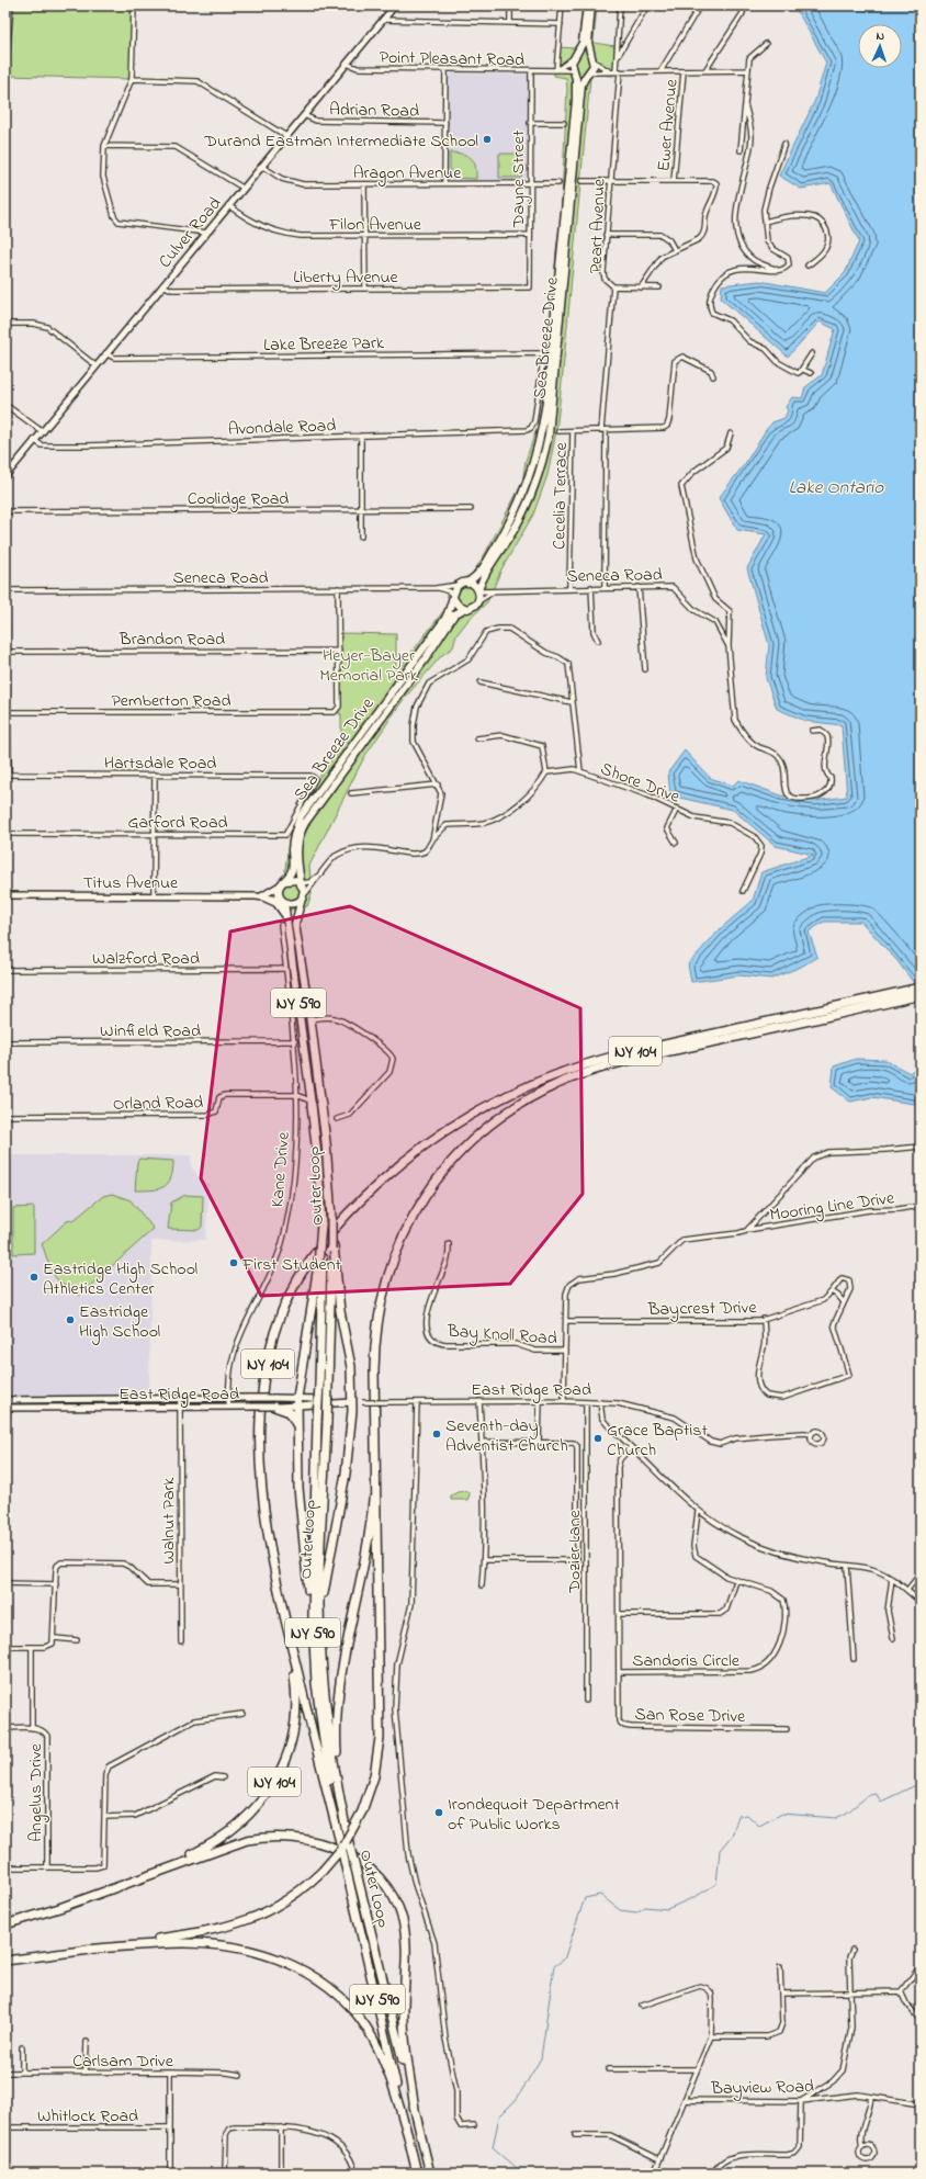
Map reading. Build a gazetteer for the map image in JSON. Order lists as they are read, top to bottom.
{
  "streets": {
    "highway": ["NY 590", "NY 104", "Outer Loop"],
    "main road": [
      "Culver Road",
      "Sea Breeze Drive",
      "Titus Avenue",
      "East Ridge Road"
    ],
    "street": [
      "Point Pleasant Road",
      "Adrian Road",
      "Ewer Avenue",
      "Aragon Avenue",
      "Dayne Street",
      "Filon Avenue",
      "Peart Avenue",
      "Liberty Avenue",
      "Lake Breeze Park",
      "Avondale Road",
      "Cecelia Terrace",
      "Coolidge Road",
      "Seneca Road",
      "Brandon Road",
      "Pemberton Road",
      "Hartsdale Road",
      "Shore Drive",
      "Garford Road",
      "Walzford Road",
      "Winfield Road",
      "Orland Road",
      "Kane Drive",
      "Mooring Line Drive",
      "Baycrest Drive",
      "Bay Knoll Road",
      "Walnut Park",
      "Dozier Lane",
      "Sandoris Circle",
      "San Rose Drive",
      "Angelus Drive",
      "Carlsam Drive",
      "Bayview Road",
      "Whitlock Road"
    ]
  },
  "crossings": [
    ["Point Pleasant Road", "Dayne Street"],
    ["Point Pleasant Road", "Culver Road"],
    ["Point Pleasant Road", "Sea Breeze Drive"],
    ["Adrian Road", "Culver Road"],
    ["Aragon Avenue", "Dayne Street"],
    ["Aragon Avenue", "Culver Road"],
    ["Dayne Street", "Filon Avenue"],
    ["Dayne Street", "Liberty Avenue"],
    ["Filon Avenue", "Culver Road"],
    ["Peart Avenue", "Seneca Road"],
    ["Culver Road", "Liberty Avenue"],
    ["Culver Road", "Lake Breeze Park"],
    ["Culver Road", "Avondale Road"],
    ["Sea Breeze Drive", "Seneca Road"],
    ["Sea Breeze Drive", "Titus Avenue"],
    ["Sea Breeze Drive", "Outer Loop"],
    ["Lake Breeze Park", "Avondale Road"],
    ["Cecelia Terrace", "Seneca Road"],
    ["Brandon Road", "Pemberton Road"],
    ["Hartsdale Road", "Garford Road"],
    ["Titus Avenue", "Outer Loop"],
    ["Walzford Road", "Kane Drive"],
    ["Winfield Road", "Kane Drive"],
    ["Orland Road", "Kane Drive"],
    ["Kane Drive", "Outer Loop"],
    ["Kane Drive", "East Ridge Road"],
    ["Mooring Line Drive", "Baycrest Drive"],
    ["Mooring Line Drive", "Bay Knoll Road"],
    ["Mooring Line Drive", "East Ridge Road"],
    ["East Ridge Road", "Walnut Park"],
    ["East Ridge Road", "Dozier Lane"],
    ["Sandoris Circle", "San Rose Drive"]
  ],
  "water": ["Lake Ontario"],
  "parks": ["Heyer-Bayer Memorial Park"],
  "places": [
    "Durand Eastman Intermediate School",
    "First Student",
    "Eastridge High School Athletics Center",
    "Eastridge High School",
    "Seventh-day Adventist Church",
    "Grace Baptist Church",
    "Irondequoit Department of Public Works"
  ],
  "north": "top"
}
